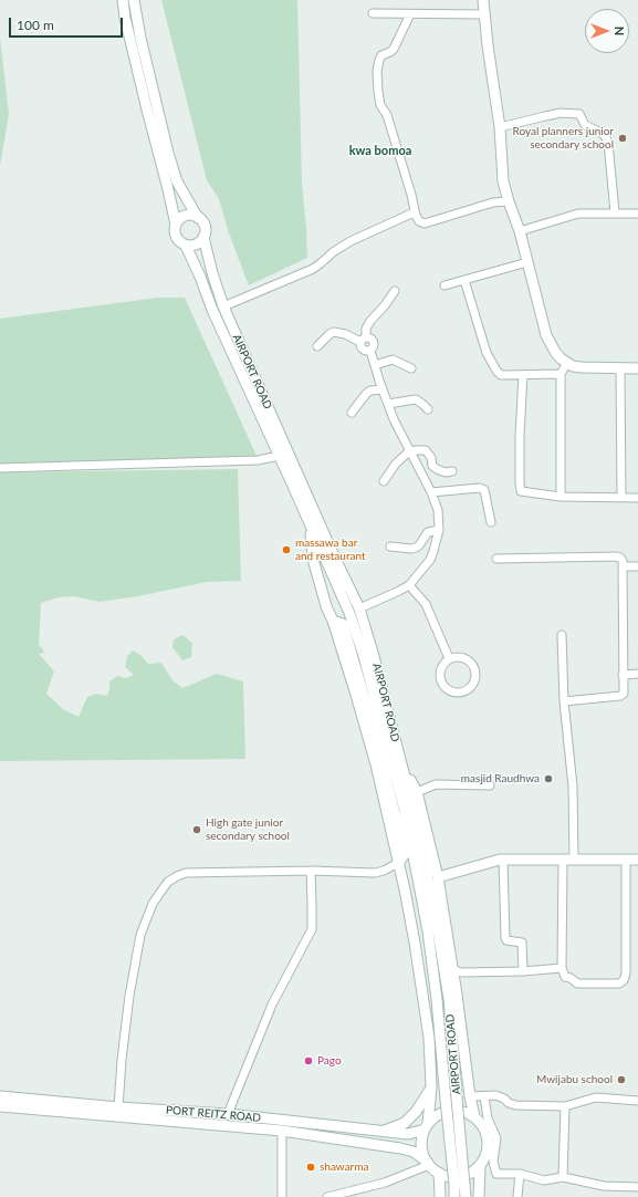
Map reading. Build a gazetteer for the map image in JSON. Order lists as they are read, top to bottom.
{
  "streets": {
    "main road": ["AIRPORT ROAD", "PORT REITZ ROAD"]
  },
  "districts": ["kwa bomoa"],
  "places": [
    "Royal planners junior secondary school",
    "massawa bar and restaurant",
    "masjid Raudhwa",
    "High gate junior secondary school",
    "Pago",
    "Mwijabu school",
    "shawarma"
  ],
  "scale_bar": "100 m",
  "north": "right"
}
